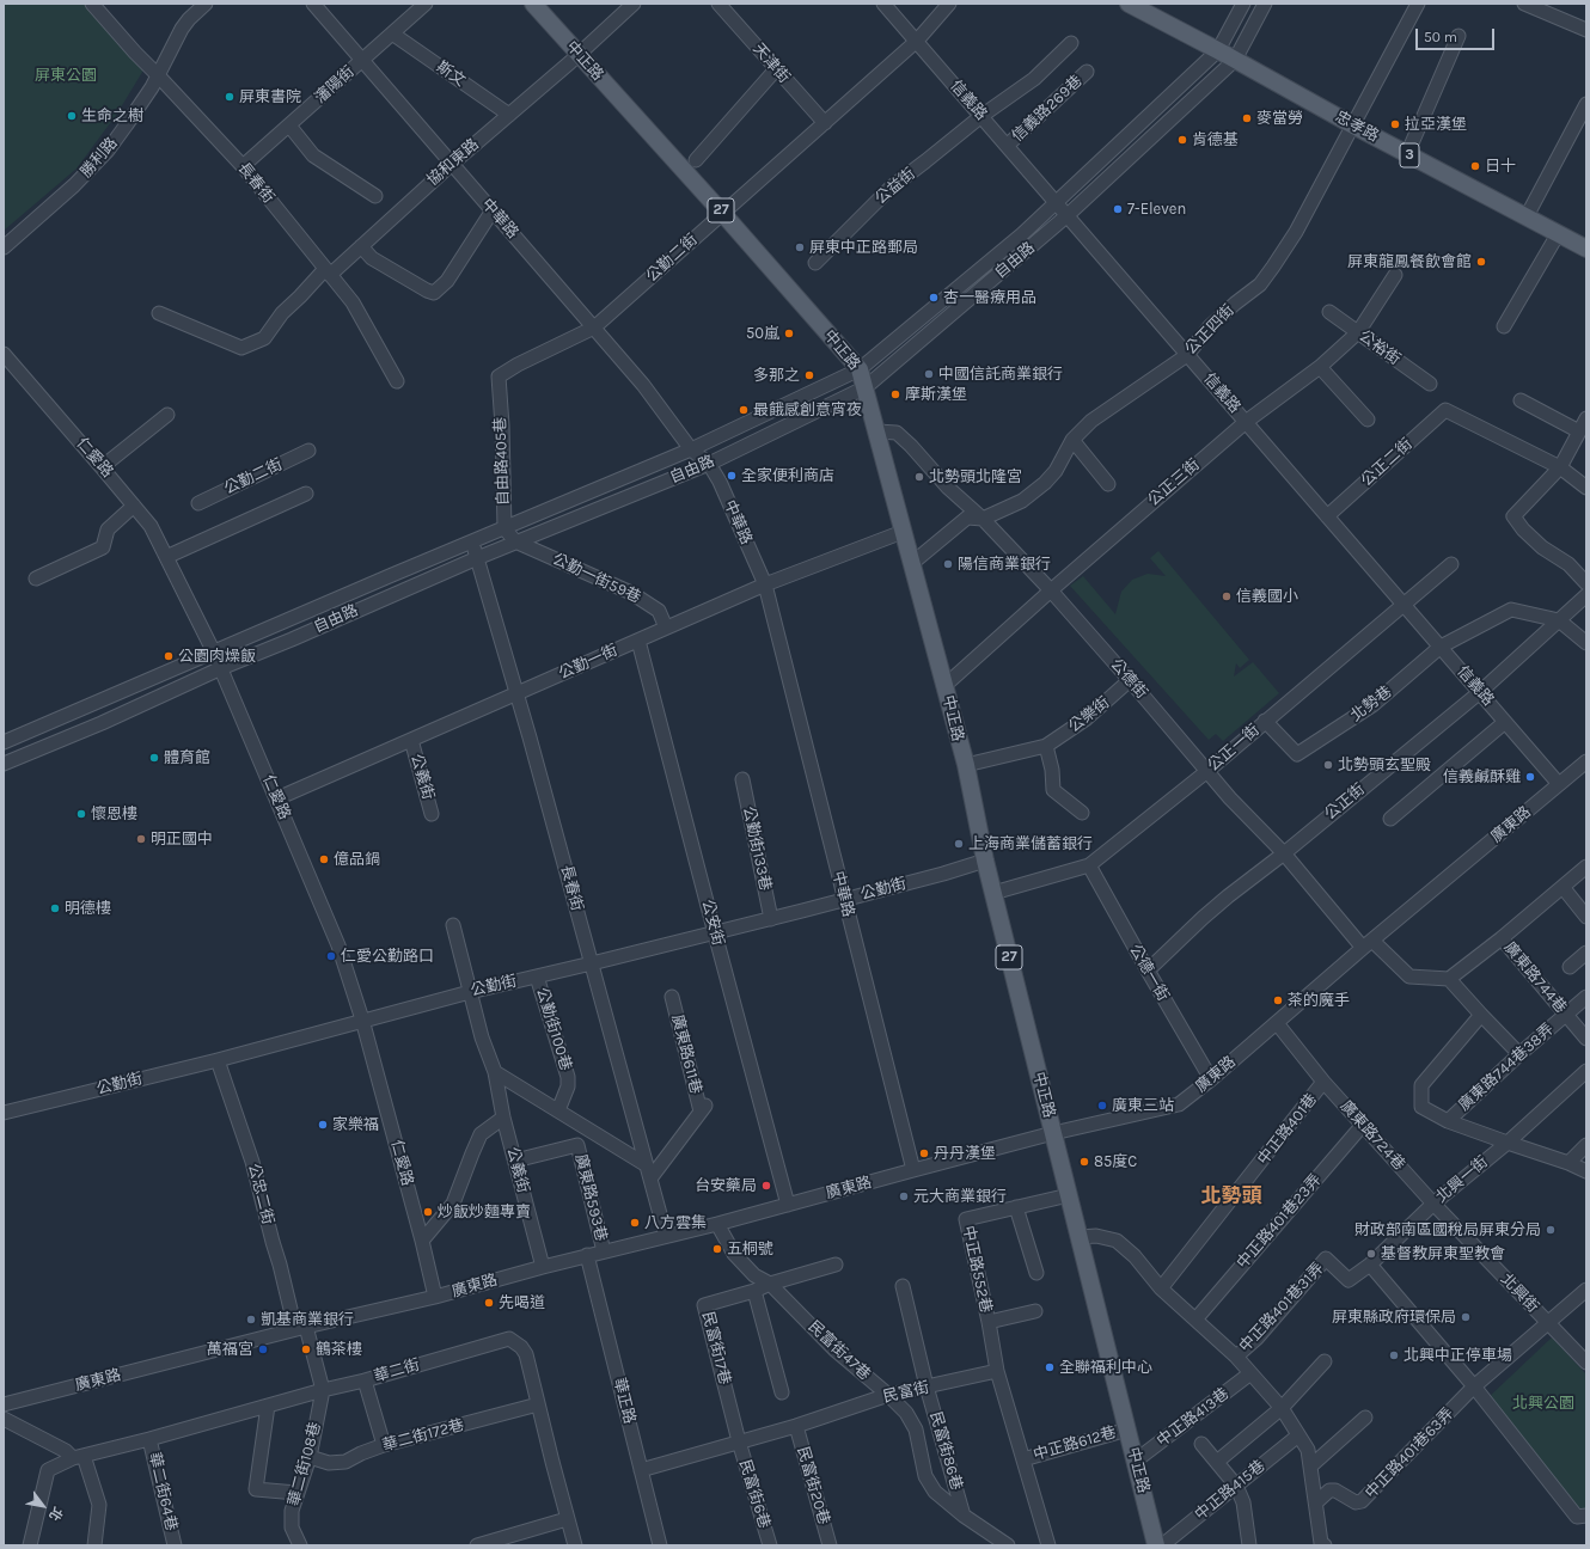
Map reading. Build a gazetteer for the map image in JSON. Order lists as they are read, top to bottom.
{
  "streets": {
    "main road": [
      "中正路",
      "忠孝路",
      "3",
      "27"
    ],
    "street": [
      "天津街",
      "斯文",
      "瀋陽街",
      "信義路",
      "信義路269巷",
      "勝利路",
      "協和東路",
      "長春街",
      "公益街",
      "中華路",
      "公勤二街",
      "自由路",
      "公正四街",
      "公裕街",
      "仁愛路",
      "自由路405巷",
      "公正二街",
      "公正三街",
      "公勤一街59巷",
      "公勤一街",
      "公德街",
      "北勢巷",
      "公樂街",
      "公正一街",
      "公義街",
      "公正街",
      "廣東路",
      "公勤街133巷",
      "公勤街",
      "公安街",
      "公德一街",
      "廣東路744巷",
      "公勤街100巷",
      "廣東路611巷",
      "廣東路744巷38弄",
      "中正路401巷",
      "廣東路724巷",
      "北興一街",
      "公忠二街",
      "廣東路593巷",
      "中正路401巷23弄",
      "中正路552巷",
      "北興街",
      "中正路401巷31弄",
      "民富街17巷",
      "民富街47巷",
      "華二街",
      "民富街",
      "華正路",
      "中正路413巷",
      "華二街172巷",
      "中正路612巷",
      "民富街86巷",
      "中正路401巷63弄",
      "華二街108巷",
      "民富街20巷",
      "中正路415巷",
      "華二街64巷",
      "民富街6巷"
    ]
  },
  "crossings": [
    ["中正路", "協和東路"],
    ["中正路", "公勤二街"],
    ["中正路", "自由路"],
    ["中正路", "公正四街"],
    ["中正路", "公正三街"],
    ["中正路", "公勤一街"],
    ["中正路", "公德街"],
    ["中正路", "公樂街"],
    ["中正路", "公正一街"],
    ["中正路", "廣東路"],
    ["中正路", "公勤街"],
    ["中正路", "中正路552巷"],
    ["中正路", "中正路413巷"],
    ["中正路", "中正路612巷"],
    ["天津街", "公勤二街"],
    ["斯文", "瀋陽街"],
    ["斯文", "協和東路"],
    ["瀋陽街", "長春街"],
    ["瀋陽街", "中華路"],
    ["信義路", "信義路269巷"],
    ["信義路", "公益街"],
    ["信義路", "公勤二街"],
    ["信義路", "自由路"],
    ["信義路", "公正四街"],
    ["信義路", "公正二街"],
    ["信義路", "公正三街"],
    ["信義路", "北勢巷"],
    ["信義路", "公正一街"],
    ["信義路", "公正街"],
    ["信義路", "廣東路"],
    ["忠孝路", "自由路"],
    ["忠孝路", "公正四街"],
    ["勝利路", "長春街"],
    ["協和東路", "長春街"],
    ["協和東路", "中華路"],
    ["長春街", "自由路"],
    ["長春街", "公勤一街"],
    ["長春街", "廣東路"],
    ["長春街", "公勤街"],
    ["長春街", "廣東路611巷"],
    ["中華路", "公勤二街"],
    ["中華路", "自由路"],
    ["中華路", "公勤一街"],
    ["中華路", "廣東路"],
    ["中華路", "公勤街"],
    ["公勤二街", "自由路405巷"],
    ["自由路", "仁愛路"],
    ["自由路", "自由路405巷"],
    ["自由路", "公勤一街59巷"],
    ["公正四街", "公德街"],
    ["公裕街", "公正三街"],
    ["仁愛路", "公勤一街"],
    ["仁愛路", "廣東路"],
    ["仁愛路", "公勤街"],
    ["自由路405巷", "公勤一街59巷"],
    ["公正三街", "公德街"],
    ["公勤一街59巷", "公勤一街"],
    ["公勤一街", "公義街"],
    ["公勤一街", "公安街"],
    ["公德街", "公樂街"],
    ["公德街", "公正一街"],
    ["公德街", "公正街"],
    ["公德街", "廣東路"],
    ["北勢巷", "公正一街"],
    ["北勢巷", "公正街"],
    ["公正一街", "公德一街"],
    ["公義街", "廣東路"],
    ["公義街", "公勤街"],
    ["公義街", "廣東路593巷"],
    ["公正街", "公德一街"],
    ["廣東路", "公安街"],
    ["廣東路", "公德一街"],
    ["廣東路", "廣東路724巷"],
    ["廣東路", "公忠二街"],
    ["廣東路", "廣東路593巷"],
    ["廣東路", "民富街47巷"],
    ["廣東路", "華正路"],
    ["廣東路", "華二街108巷"],
    ["公勤街133巷", "公勤街"],
    ["公勤街", "公安街"],
    ["公勤街", "公勤街100巷"],
    ["公勤街", "公忠二街"],
    ["廣東路744巷", "廣東路744巷38弄"],
    ["中正路401巷", "廣東路724巷"],
    ["廣東路724巷", "北興一街"],
    ["廣東路724巷", "中正路401巷23弄"],
    ["廣東路724巷", "北興街"],
    ["北興一街", "北興街"],
    ["北興一街", "中正路401巷31弄"],
    ["公忠二街", "華二街108巷"],
    ["中正路552巷", "民富街"],
    ["民富街17巷", "民富街47巷"],
    ["民富街17巷", "民富街"],
    ["民富街17巷", "民富街6巷"],
    ["民富街47巷", "民富街"],
    ["民富街47巷", "民富街86巷"],
    ["華二街", "華二街172巷"],
    ["華二街", "華二街108巷"],
    ["華二街", "華二街64巷"],
    ["民富街", "華正路"],
    ["民富街", "民富街86巷"],
    ["民富街", "民富街20巷"],
    ["民富街", "民富街6巷"],
    ["華二街172巷", "華二街108巷"]
  ],
  "districts": ["北勢頭"],
  "parks": ["屏東公園", "北興公園"],
  "places": [
    "屏東書院",
    "生命之樹",
    "麥當勞",
    "拉亞漢堡",
    "肯德基",
    "日十",
    "7-Eleven",
    "屏東中正路郵局",
    "屏東龍鳳餐飲會館",
    "杏一醫療用品",
    "50嵐",
    "中國信託商業銀行",
    "多那之",
    "摩斯漢堡",
    "最餓感創意宵夜",
    "全家便利商店",
    "北勢頭北隆宮",
    "陽信商業銀行",
    "信義國小",
    "公園肉燥飯",
    "體育館",
    "北勢頭玄聖殿",
    "信義鹹酥雞",
    "懷恩樓",
    "明正國中",
    "上海商業儲蓄銀行",
    "億品鍋",
    "明德樓",
    "仁愛公勤路口",
    "茶的魔手",
    "廣東三站",
    "家樂福",
    "丹丹漢堡",
    "85度C",
    "台安藥局",
    "元大商業銀行",
    "炒飯炒麵專賣",
    "八方雲集",
    "財政部南區國稅局屏東分局",
    "五桐號",
    "基督教屏東聖教會",
    "先喝道",
    "屏東縣政府環保局",
    "凱基商業銀行",
    "萬福宮",
    "鶴茶樓",
    "北興中正停車場",
    "全聯福利中心"
  ],
  "scale_bar": "50 m",
  "north": "bottom right"
}
